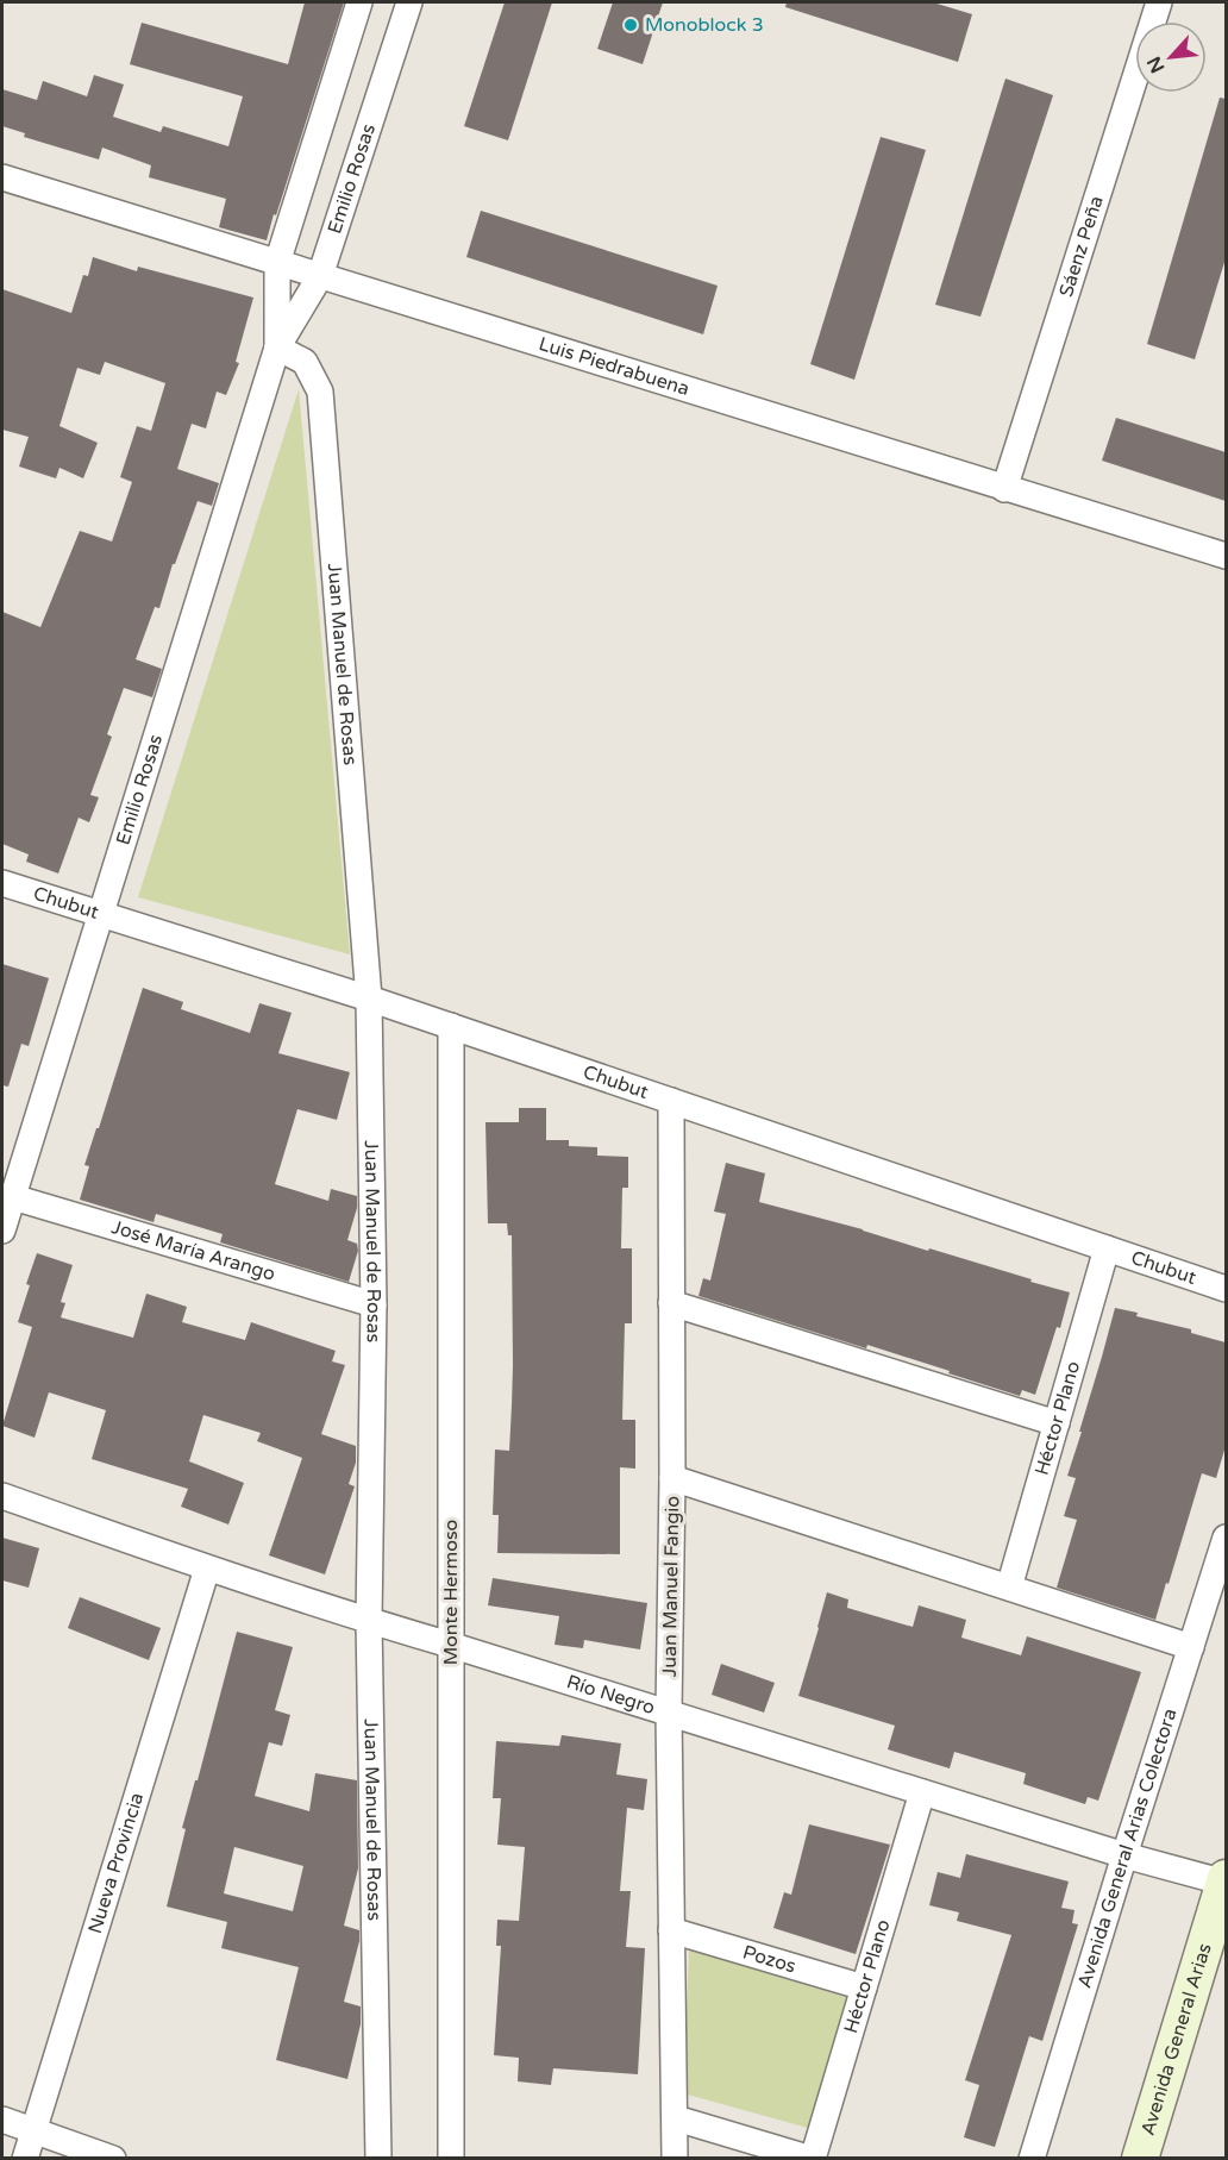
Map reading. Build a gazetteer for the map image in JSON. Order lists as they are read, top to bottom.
{
  "streets": {
    "main road": ["Avenida General Arias"],
    "street": [
      "Emilio Rosas",
      "Sáenz Peña",
      "Luis Piedrabuena",
      "Juan Manuel de Rosas",
      "Chubut",
      "José María Arango",
      "Héctor Plano",
      "Juan Manuel Fangio",
      "Monte Hermoso",
      "Río Negro",
      "Avenida General Arias Colectora",
      "Nueva Provincia",
      "Pozos"
    ]
  },
  "crossings": [
    ["Emilio Rosas", "Luis Piedrabuena"],
    ["Emilio Rosas", "Juan Manuel de Rosas"],
    ["Emilio Rosas", "Chubut"],
    ["Emilio Rosas", "José María Arango"],
    ["Sáenz Peña", "Luis Piedrabuena"],
    ["Juan Manuel de Rosas", "Chubut"],
    ["Juan Manuel de Rosas", "José María Arango"],
    ["Juan Manuel de Rosas", "Río Negro"],
    ["Chubut", "Héctor Plano"],
    ["Chubut", "Juan Manuel Fangio"],
    ["Chubut", "Monte Hermoso"],
    ["Héctor Plano", "Río Negro"],
    ["Héctor Plano", "Pozos"],
    ["Juan Manuel Fangio", "Río Negro"],
    ["Juan Manuel Fangio", "Pozos"],
    ["Monte Hermoso", "Río Negro"],
    ["Río Negro", "Avenida General Arias Colectora"],
    ["Río Negro", "Nueva Provincia"],
    ["Río Negro", "Avenida General Arias"]
  ],
  "places": ["Monoblock 3"],
  "north": "bottom left"
}
